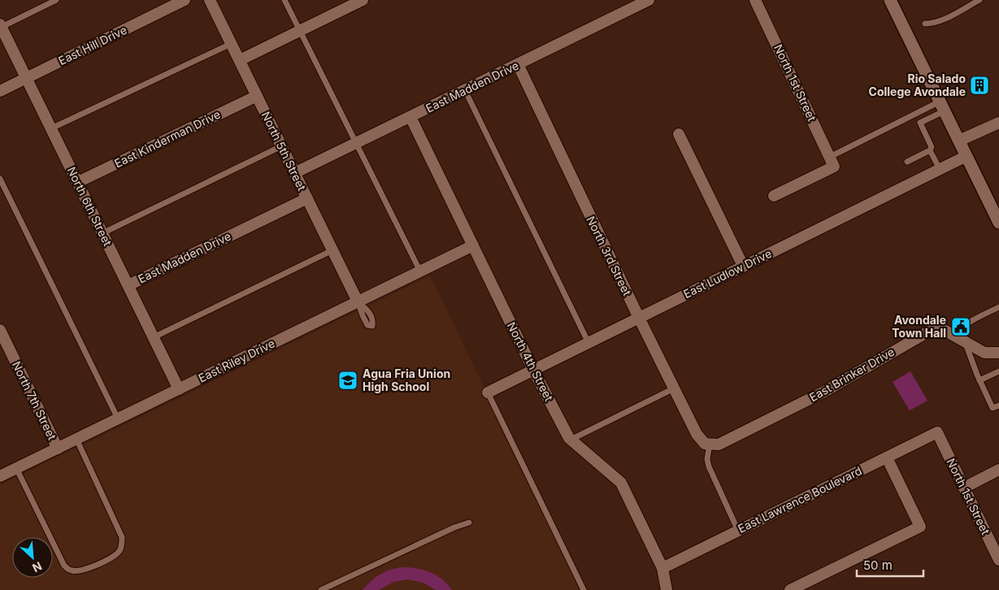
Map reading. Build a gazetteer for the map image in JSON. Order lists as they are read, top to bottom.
{
  "streets": {
    "street": [
      "East Hill Drive",
      "North 1st Street",
      "East Madden Drive",
      "East Kinderman Drive",
      "North 5th Street",
      "North 6th Street",
      "North 3rd Street",
      "East Ludlow Drive",
      "East Riley Drive",
      "North 4th Street",
      "East Brinker Drive",
      "North 7th Street",
      "East Lawrence Boulevard"
    ]
  },
  "crossings": [
    ["East Hill Drive", "North 6th Street"],
    ["North 1st Street", "East Lawrence Boulevard"],
    ["East Madden Drive", "North 5th Street"],
    ["East Madden Drive", "North 6th Street"],
    ["East Madden Drive", "North 3rd Street"],
    ["East Madden Drive", "North 4th Street"],
    ["East Kinderman Drive", "North 5th Street"],
    ["East Kinderman Drive", "North 6th Street"],
    ["North 5th Street", "East Riley Drive"],
    ["North 6th Street", "East Riley Drive"],
    ["North 3rd Street", "East Ludlow Drive"],
    ["North 3rd Street", "East Brinker Drive"],
    ["East Ludlow Drive", "North 4th Street"],
    ["East Riley Drive", "North 4th Street"],
    ["East Riley Drive", "North 7th Street"],
    ["North 4th Street", "East Lawrence Boulevard"]
  ],
  "places": {
    "building": ["Rio Salado College Avondale"],
    "public building": ["Avondale Town Hall"],
    "school or university": ["Agua Fria Union High School"]
  },
  "scale_bar": "50 m",
  "north": "bottom right"
}
